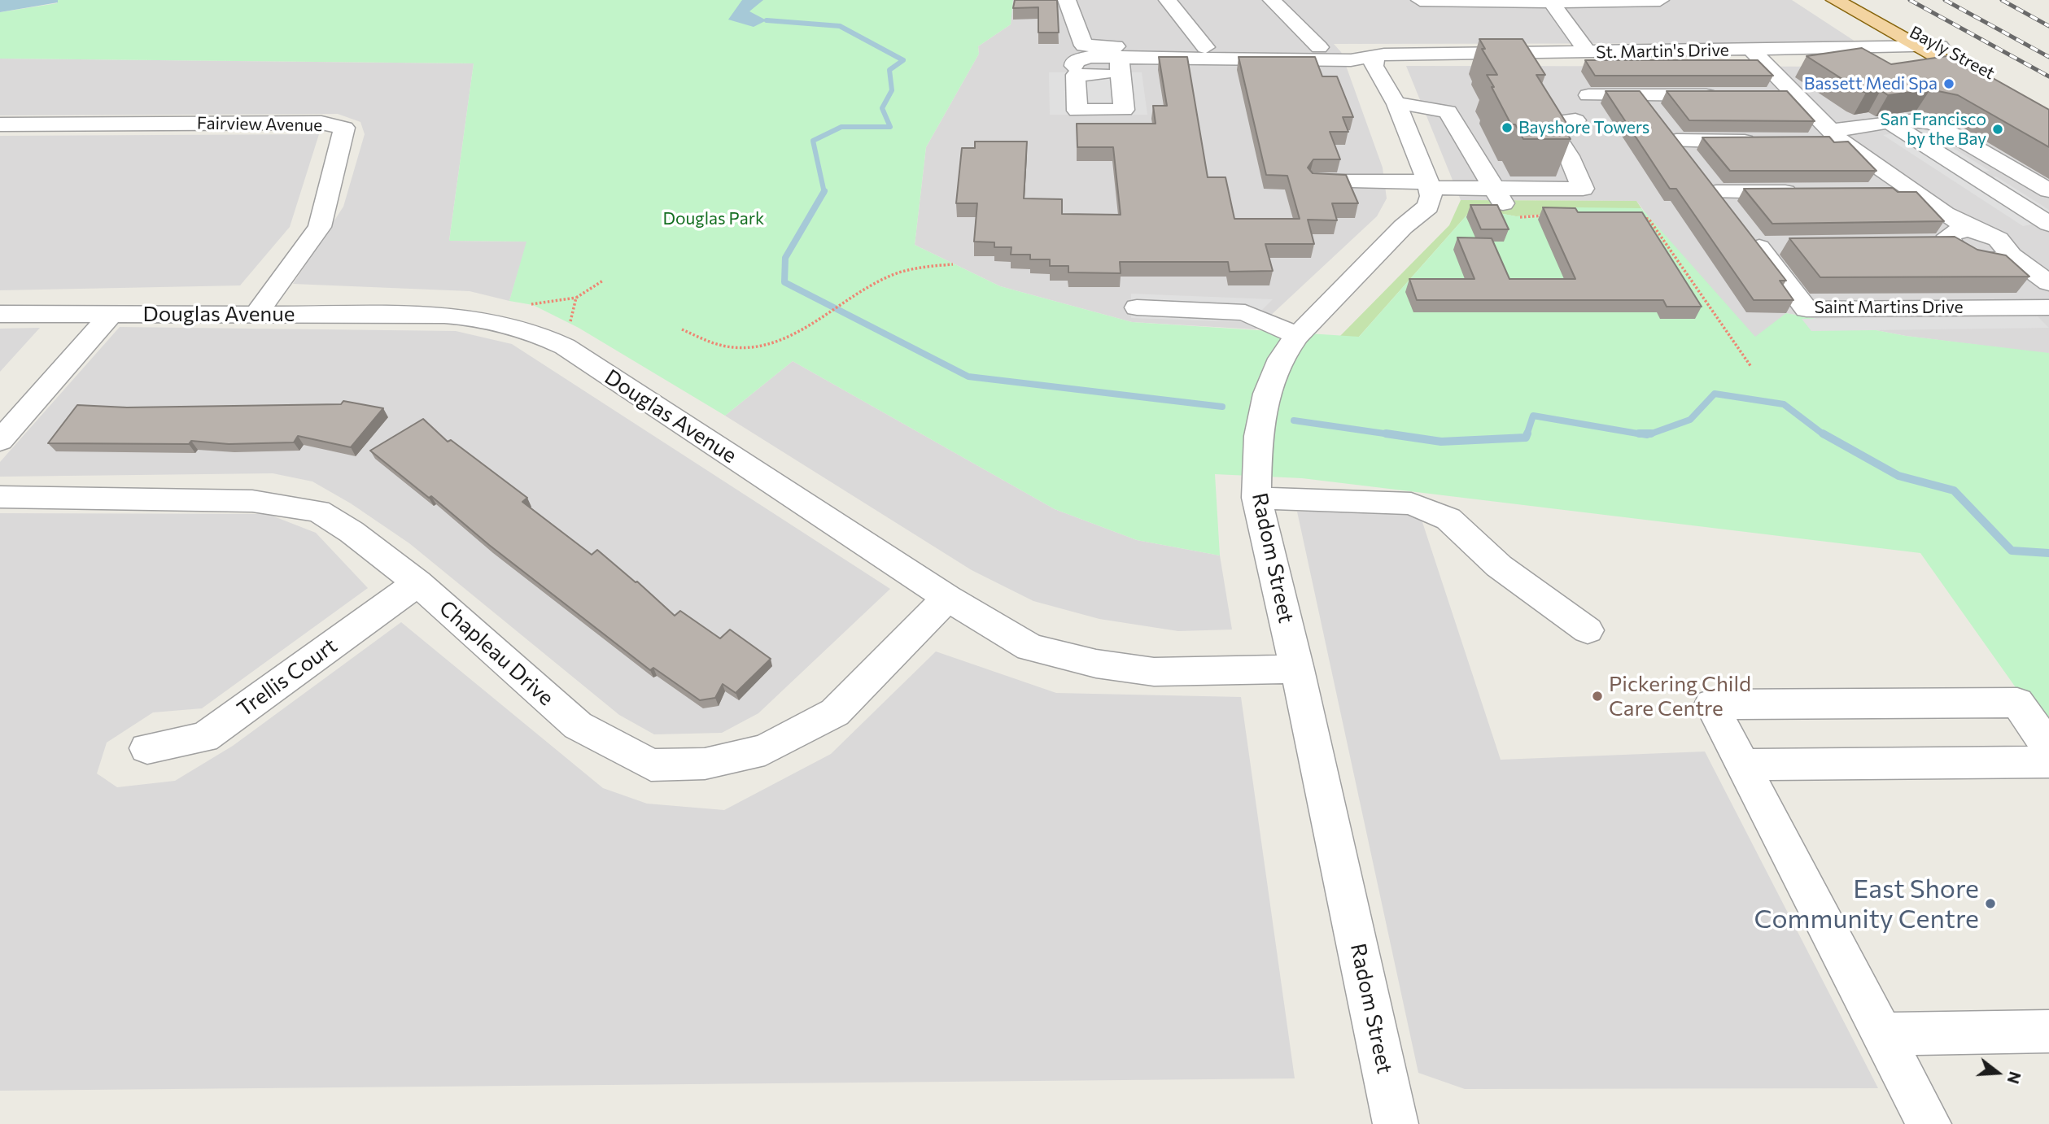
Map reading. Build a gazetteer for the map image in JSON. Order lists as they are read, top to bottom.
{
  "streets": {
    "main road": ["Bayly Street"],
    "street": [
      "St. Martin's Drive",
      "Fairview Avenue",
      "Saint Martins Drive",
      "Douglas Avenue",
      "Radom Street",
      "Chapleau Drive",
      "Trellis Court"
    ]
  },
  "crossings": [
    ["St. Martin's Drive", "Bayly Street"],
    ["Fairview Avenue", "Douglas Avenue"],
    ["Douglas Avenue", "Radom Street"],
    ["Douglas Avenue", "Chapleau Drive"],
    ["Chapleau Drive", "Trellis Court"]
  ],
  "parks": ["Douglas Park"],
  "places": [
    "Bassett Medi Spa",
    "Bayshore Towers",
    "San Francisco by the Bay",
    "Pickering Child Care Centre",
    "East Shore Community Centre"
  ],
  "north": "right"
}
